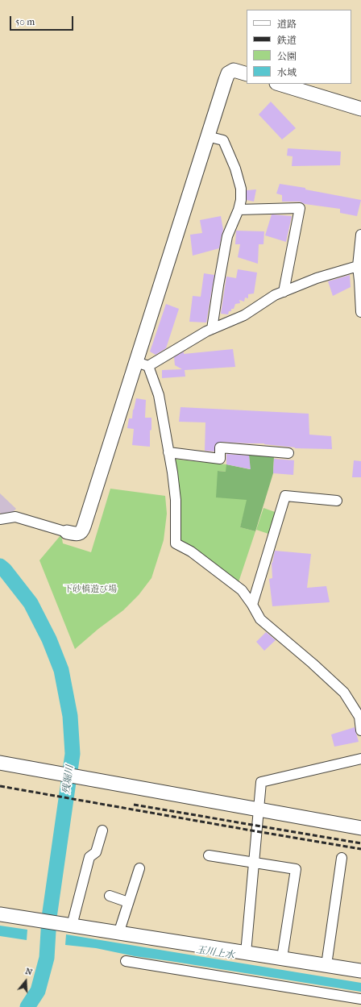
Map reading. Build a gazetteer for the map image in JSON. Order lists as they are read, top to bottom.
{
  "water": ["残堀川", "玉川上水"],
  "parks": ["下砂橋遊び場"],
  "legend": [
    "道路",
    "鉄道",
    "公園",
    "水域"
  ],
  "scale_bar": "50 m",
  "north": "top"
}
